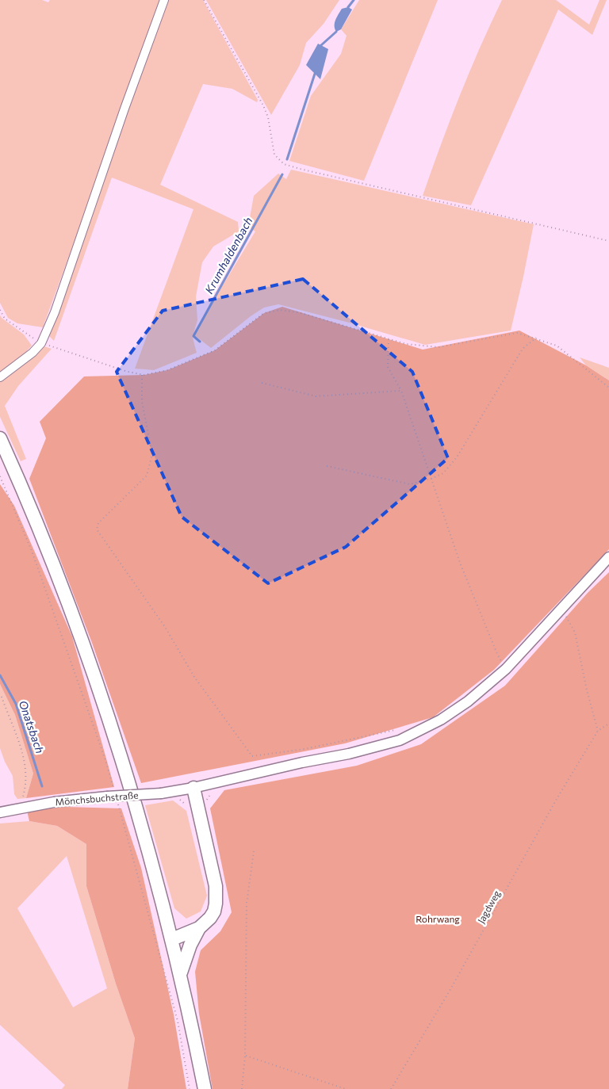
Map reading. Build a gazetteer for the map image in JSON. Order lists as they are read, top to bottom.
{
  "streets": {
    "street": ["Mönchsbuchstraße"],
    "path": ["Jagdweg"]
  },
  "water": ["Krumhaldenbach", "Onatsbach"],
  "parks": ["Rohrwang"]
}
